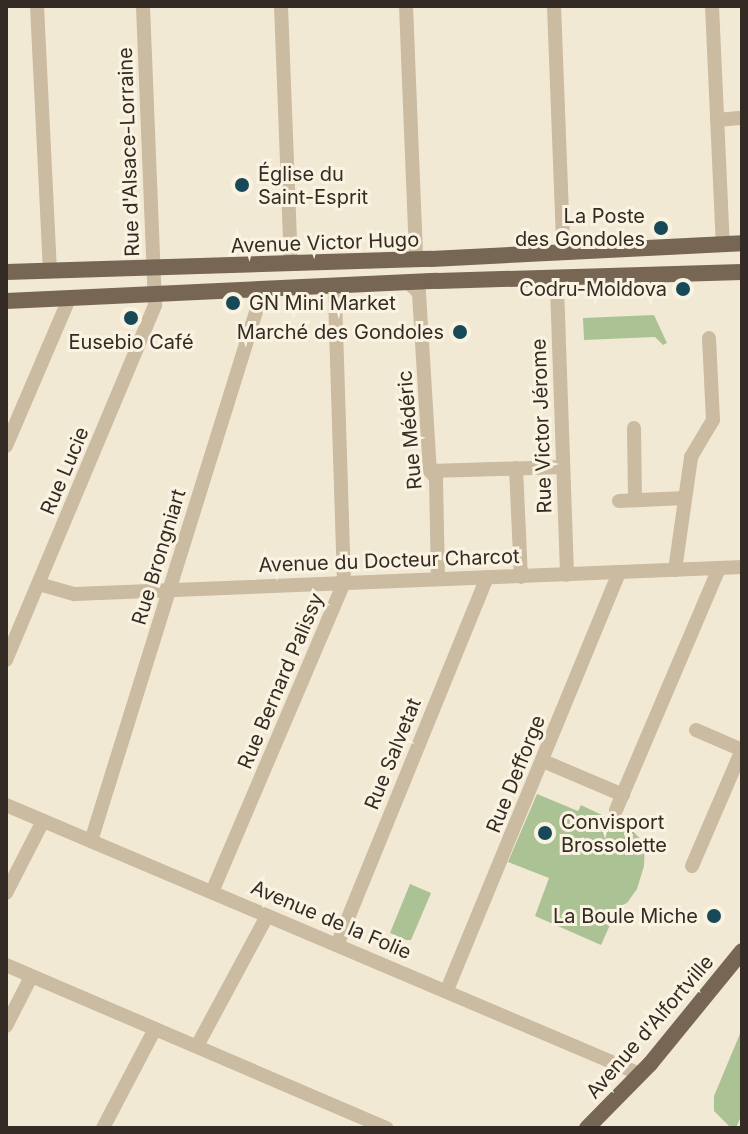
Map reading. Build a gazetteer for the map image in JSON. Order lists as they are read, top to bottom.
{
  "streets": {
    "main road": ["Avenue Victor Hugo", "Avenue d'Alfortville"],
    "street": [
      "Rue d'Alsace-Lorraine",
      "Rue Victor Jérome",
      "Rue Médéric",
      "Rue Lucie",
      "Rue Brongniart",
      "Avenue du Docteur Charcot",
      "Rue Bernard Palissy",
      "Rue Salvetat",
      "Rue Defforge",
      "Avenue de la Folie"
    ]
  },
  "crossings": [
    ["Rue d'Alsace-Lorraine", "Avenue Victor Hugo"],
    ["Rue d'Alsace-Lorraine", "Rue Lucie"],
    ["Avenue Victor Hugo", "Rue Victor Jérome"],
    ["Avenue Victor Hugo", "Rue Médéric"],
    ["Avenue Victor Hugo", "Rue Lucie"],
    ["Avenue Victor Hugo", "Rue Brongniart"],
    ["Avenue Victor Hugo", "Rue Bernard Palissy"],
    ["Rue Victor Jérome", "Avenue du Docteur Charcot"],
    ["Rue Médéric", "Avenue du Docteur Charcot"],
    ["Rue Lucie", "Avenue du Docteur Charcot"],
    ["Rue Brongniart", "Avenue du Docteur Charcot"],
    ["Rue Brongniart", "Avenue de la Folie"],
    ["Avenue du Docteur Charcot", "Rue Bernard Palissy"],
    ["Avenue du Docteur Charcot", "Rue Salvetat"],
    ["Avenue du Docteur Charcot", "Rue Defforge"],
    ["Rue Bernard Palissy", "Avenue de la Folie"],
    ["Rue Salvetat", "Avenue de la Folie"],
    ["Rue Defforge", "Avenue de la Folie"],
    ["Avenue de la Folie", "Avenue d'Alfortville"]
  ],
  "places": [
    "Église du Saint-Esprit",
    "La Poste des Gondoles",
    "Codru-Moldova",
    "GN Mini Market",
    "Eusebio Café",
    "Marché des Gondoles",
    "Convisport Brossolette",
    "La Boule Miche"
  ]
}
